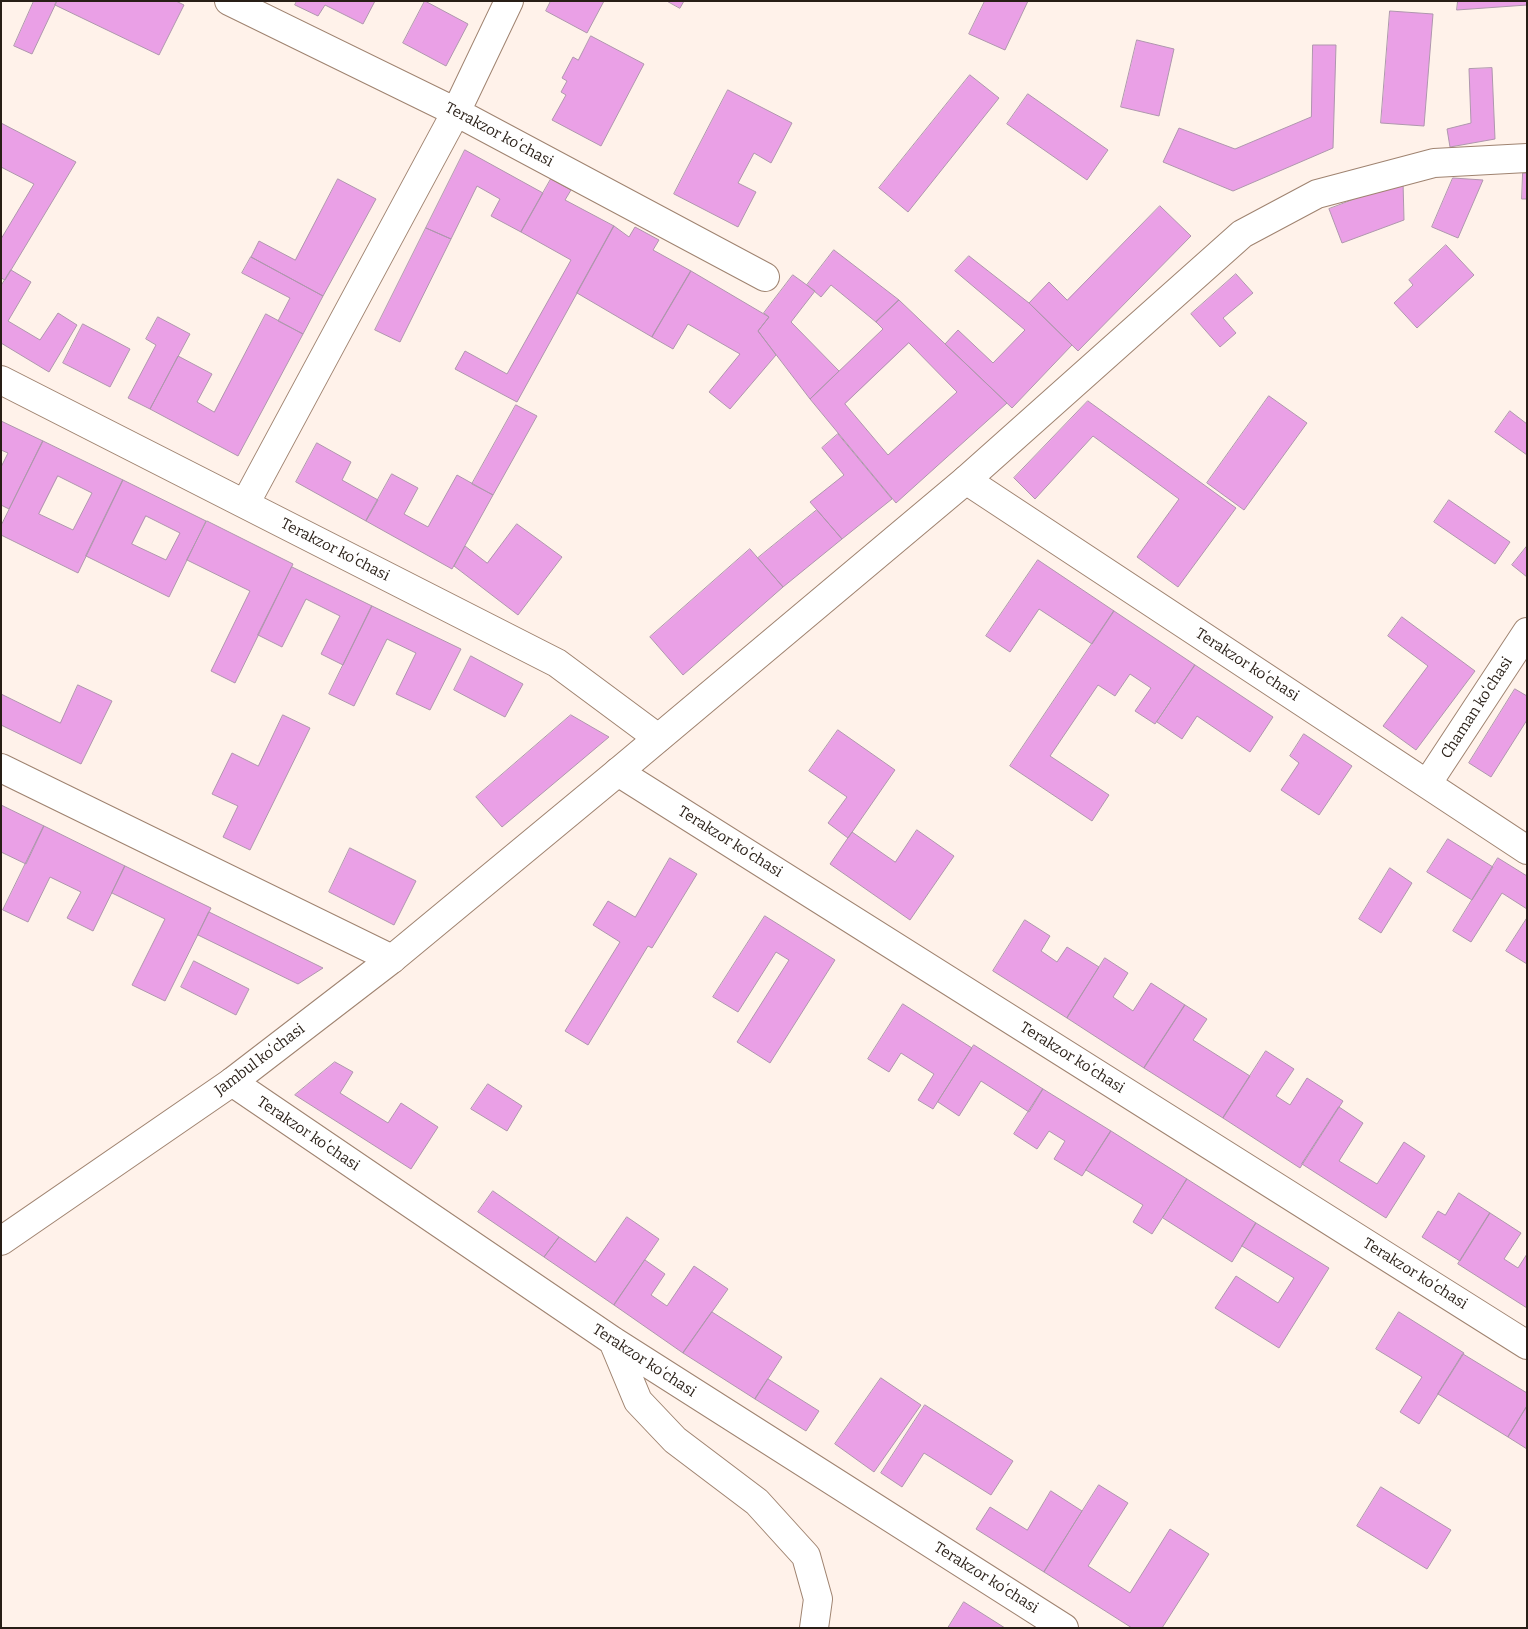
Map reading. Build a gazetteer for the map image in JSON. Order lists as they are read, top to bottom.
{
  "streets": {
    "street": ["Terakzor koʻchasi", "Chaman koʻchasi", "Jambul koʻchasi"]
  },
  "crossings": [
    ["Terakzor koʻchasi", "Chaman koʻchasi"],
    ["Terakzor koʻchasi", "Jambul koʻchasi"]
  ]
}
